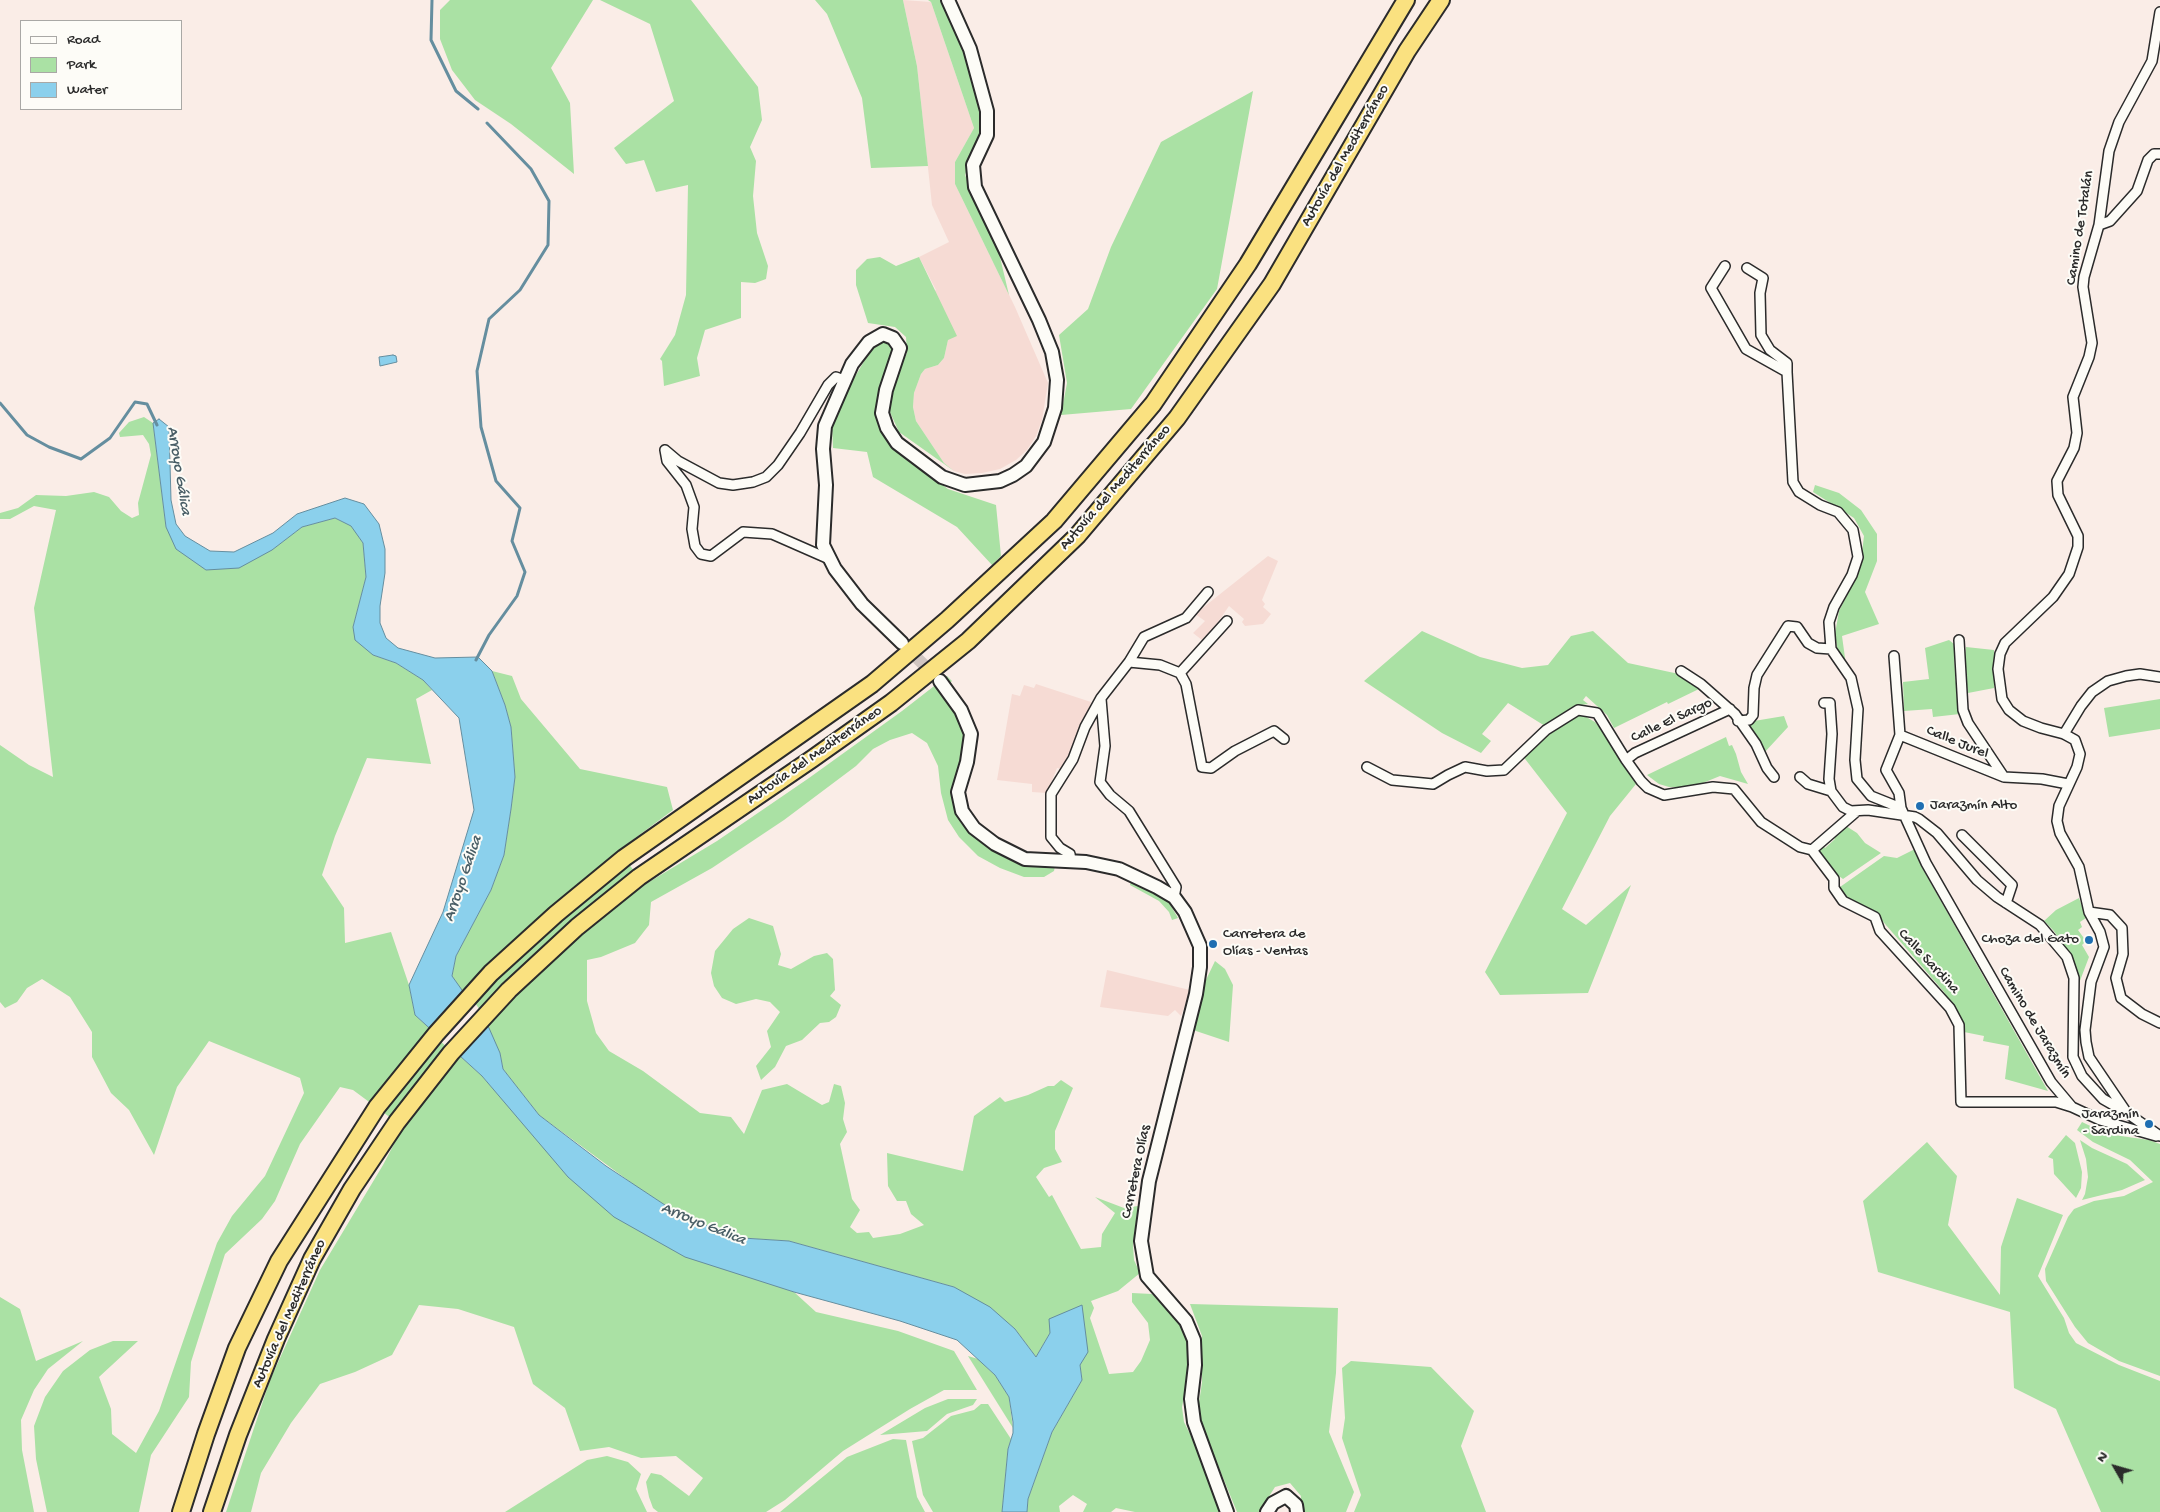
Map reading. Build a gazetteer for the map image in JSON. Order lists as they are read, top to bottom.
{
  "streets": {
    "highway": ["Autovía del Mediterráneo"],
    "main road": ["Carretera Olías"],
    "street": [
      "Camino de Totalán",
      "Calle El Sargo",
      "Calle Jurel",
      "Calle Sardina",
      "Camino de Jarazmín"
    ]
  },
  "crossings": [
    ["Calle Sardina", "Camino de Jarazmín"]
  ],
  "water": ["Arroyo Gálica"],
  "places": [
    "Jarazmín Alto",
    "Choza del Gato",
    "Carretera de Olías - Ventas",
    "Jarazmín - Sardina"
  ],
  "legend": ["Road", "Park", "Water"],
  "north": "top left"
}
